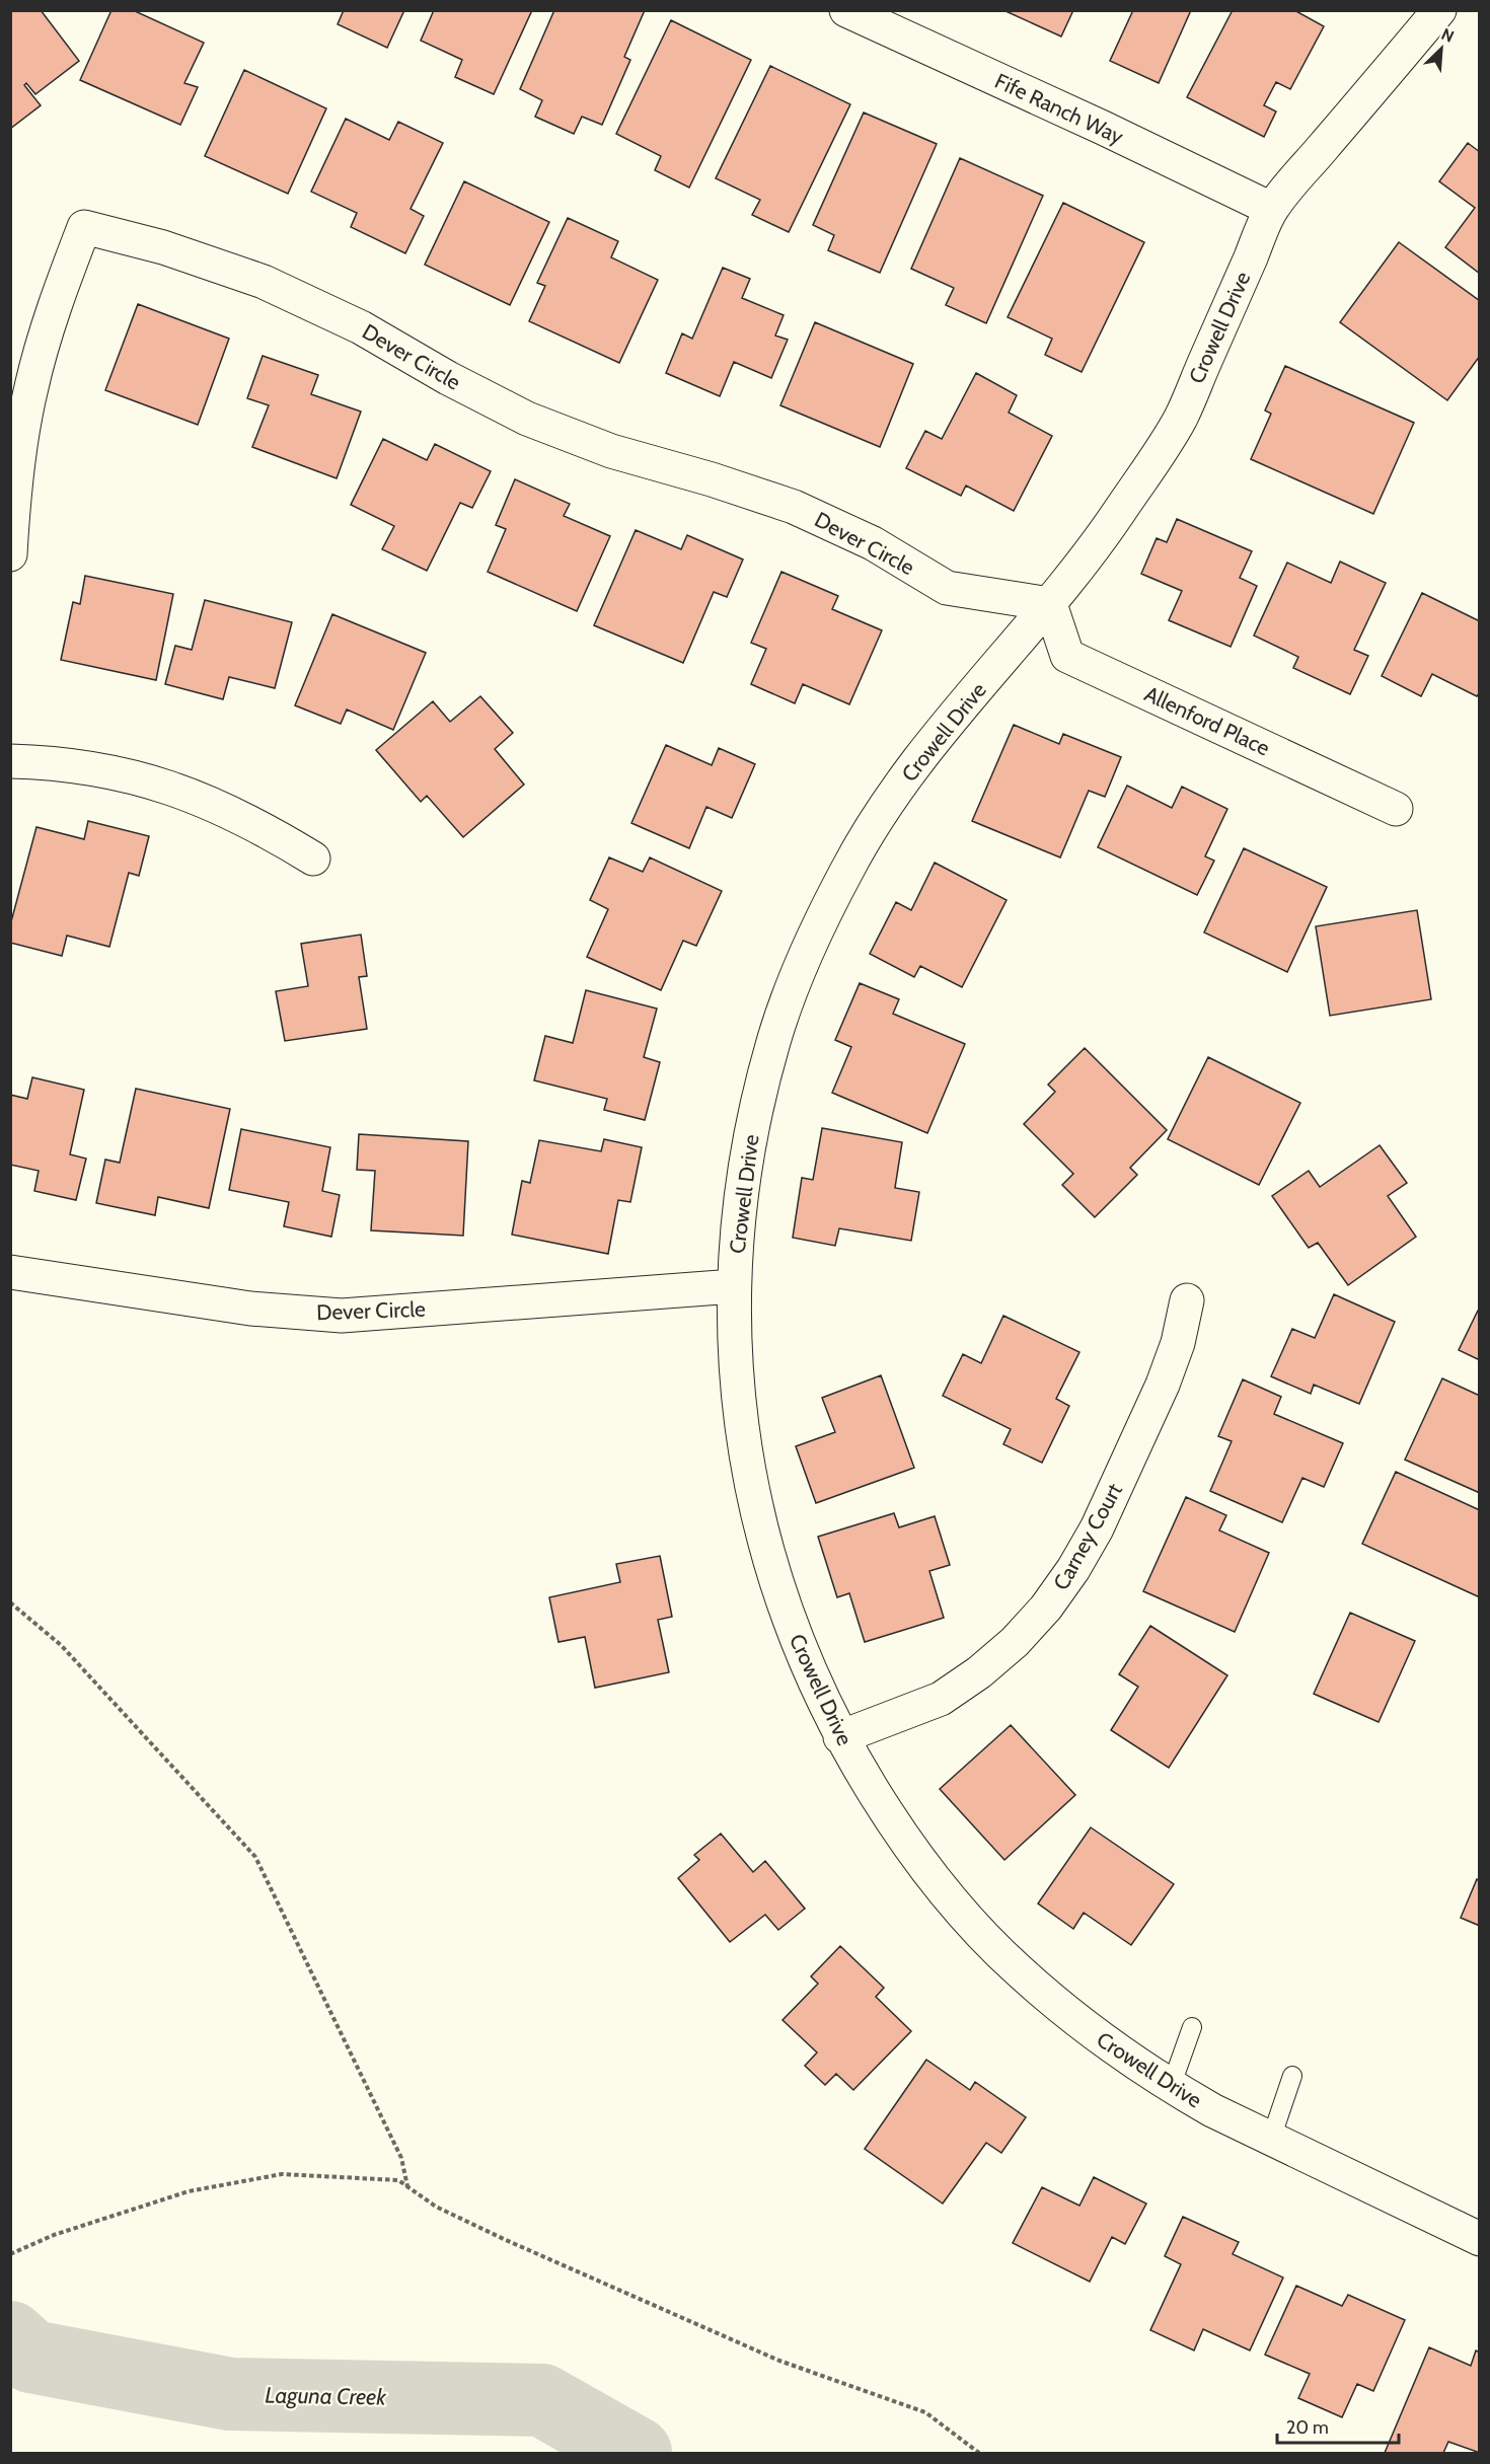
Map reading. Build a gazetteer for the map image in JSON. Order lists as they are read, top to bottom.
{
  "streets": {
    "street": [
      "Fife Ranch Way",
      "Crowell Drive",
      "Dever Circle",
      "Allenford Place",
      "Carney Court"
    ]
  },
  "crossings": [
    ["Fife Ranch Way", "Crowell Drive"],
    ["Crowell Drive", "Dever Circle"],
    ["Crowell Drive", "Allenford Place"],
    ["Crowell Drive", "Carney Court"],
    ["Dever Circle", "Allenford Place"]
  ],
  "water": ["Laguna Creek"],
  "scale_bar": "20 m",
  "north": "top right"
}
